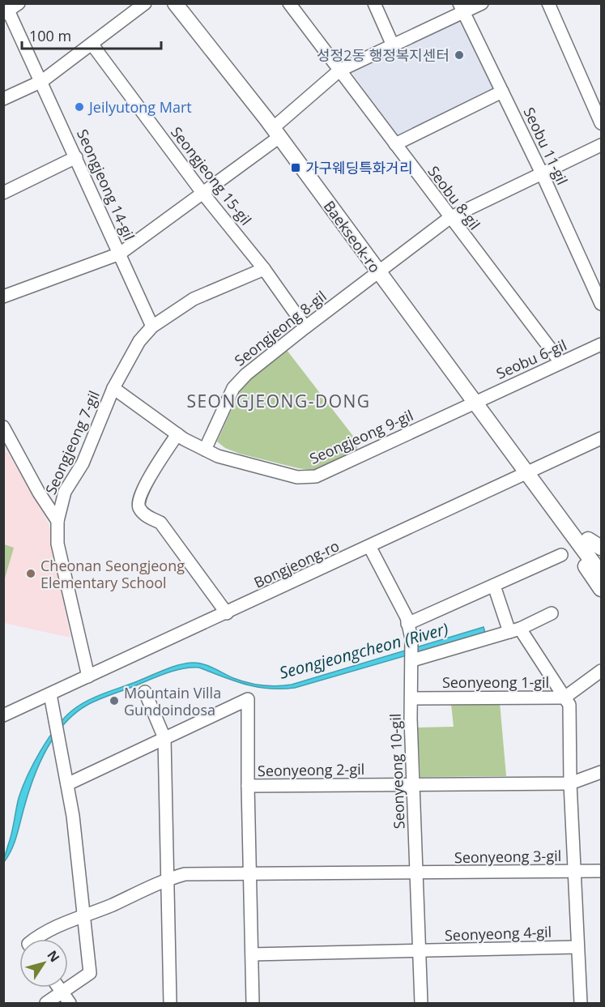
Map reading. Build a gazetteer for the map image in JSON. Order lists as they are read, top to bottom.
{
  "streets": {
    "main road": ["Baekseok-ro"],
    "street": [
      "Seobu 11-gil",
      "Seongjeong 15-gil",
      "Seongjeong 14-gil",
      "Seobu 8-gil",
      "Seongjeong 8-gil",
      "Seobu 6-gil",
      "Seongjeong 9-gil",
      "Seongjeong 7-gil",
      "Bongjeong-ro",
      "Seonyeong 1-gil",
      "Seonyeong 2-gil",
      "Seonyeong 10-gil",
      "Seonyeong 3-gil",
      "Seonyeong 4-gil"
    ]
  },
  "crossings": [
    ["Seobu 11-gil", "Seongjeong 8-gil"],
    ["Seongjeong 15-gil", "Seongjeong 8-gil"],
    ["Seongjeong 15-gil", "Seongjeong 7-gil"],
    ["Seongjeong 14-gil", "Seongjeong 7-gil"],
    ["Seobu 8-gil", "Seongjeong 8-gil"],
    ["Seobu 8-gil", "Seobu 6-gil"],
    ["Baekseok-ro", "Seongjeong 8-gil"],
    ["Baekseok-ro", "Seobu 6-gil"],
    ["Baekseok-ro", "Seongjeong 9-gil"],
    ["Baekseok-ro", "Bongjeong-ro"],
    ["Seongjeong 8-gil", "Seongjeong 9-gil"],
    ["Seobu 6-gil", "Seongjeong 9-gil"],
    ["Seongjeong 9-gil", "Seongjeong 7-gil"],
    ["Seongjeong 7-gil", "Bongjeong-ro"],
    ["Bongjeong-ro", "Seonyeong 10-gil"],
    ["Seonyeong 1-gil", "Seonyeong 10-gil"],
    ["Seonyeong 2-gil", "Seonyeong 10-gil"],
    ["Seonyeong 10-gil", "Seonyeong 3-gil"],
    ["Seonyeong 10-gil", "Seonyeong 4-gil"]
  ],
  "districts": ["SEONGJEONG-DONG"],
  "water": ["Seongjeongcheon (River)"],
  "places": {
    "other": [
      "성정2동 행정복지센터",
      "Jeilyutong Mart",
      "Cheonan Seongjeong Elementary School",
      "Mountain Villa Gundoindosa"
    ],
    "transit": ["가구웨딩특화거리"]
  },
  "scale_bar": "100 m",
  "north": "top right"
}
